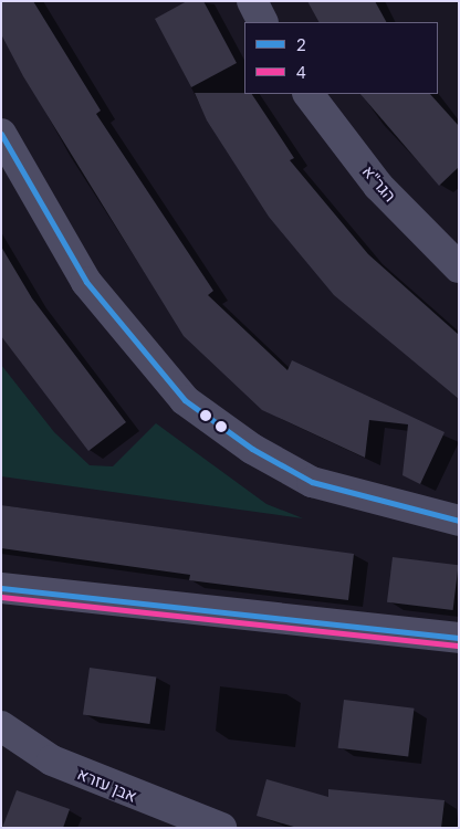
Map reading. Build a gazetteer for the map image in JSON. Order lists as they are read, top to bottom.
{
  "streets": {
    "street": ["הגר\"א", "אבן עזרא"]
  },
  "lines": ["transit line 2", "transit line 4"],
  "legend": ["2", "4"]
}
